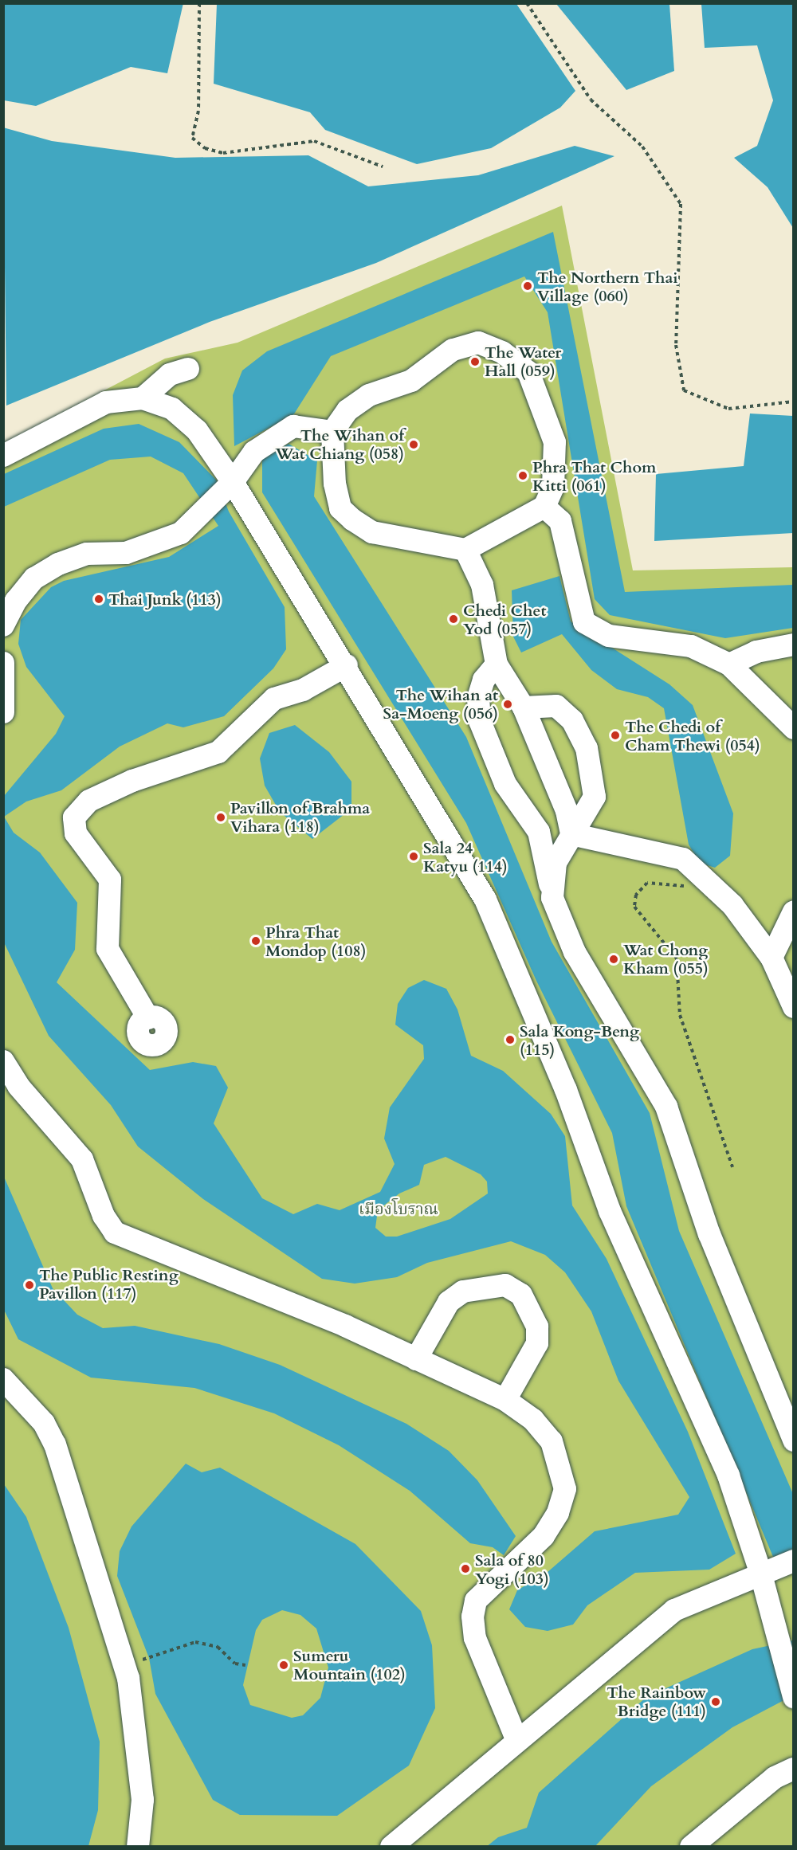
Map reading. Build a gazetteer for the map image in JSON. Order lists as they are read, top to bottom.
{
  "parks": ["เมืองโบราณ"],
  "places": [
    "The Northern Thai Village (060)",
    "The Water Hall (059)",
    "The Wihan of Wat Chiang (058)",
    "Phra That Chom Kitti (061)",
    "Thai Junk (113)",
    "Chedi Chet Yod (057)",
    "The Wihan at Sa-Moeng (056)",
    "The Chedi of Cham Thewi (054)",
    "Pavillon of Brahma Vihara (118)",
    "Sala 24 Katyu (114)",
    "Phra That Mondop (108)",
    "Wat Chong Kham (055)",
    "Sala Kong-Beng (115)",
    "The Public Resting Pavillon (117)",
    "Sala of 80 Yogi (103)",
    "Sumeru Mountain (102)",
    "The Rainbow Bridge (111)"
  ]
}
